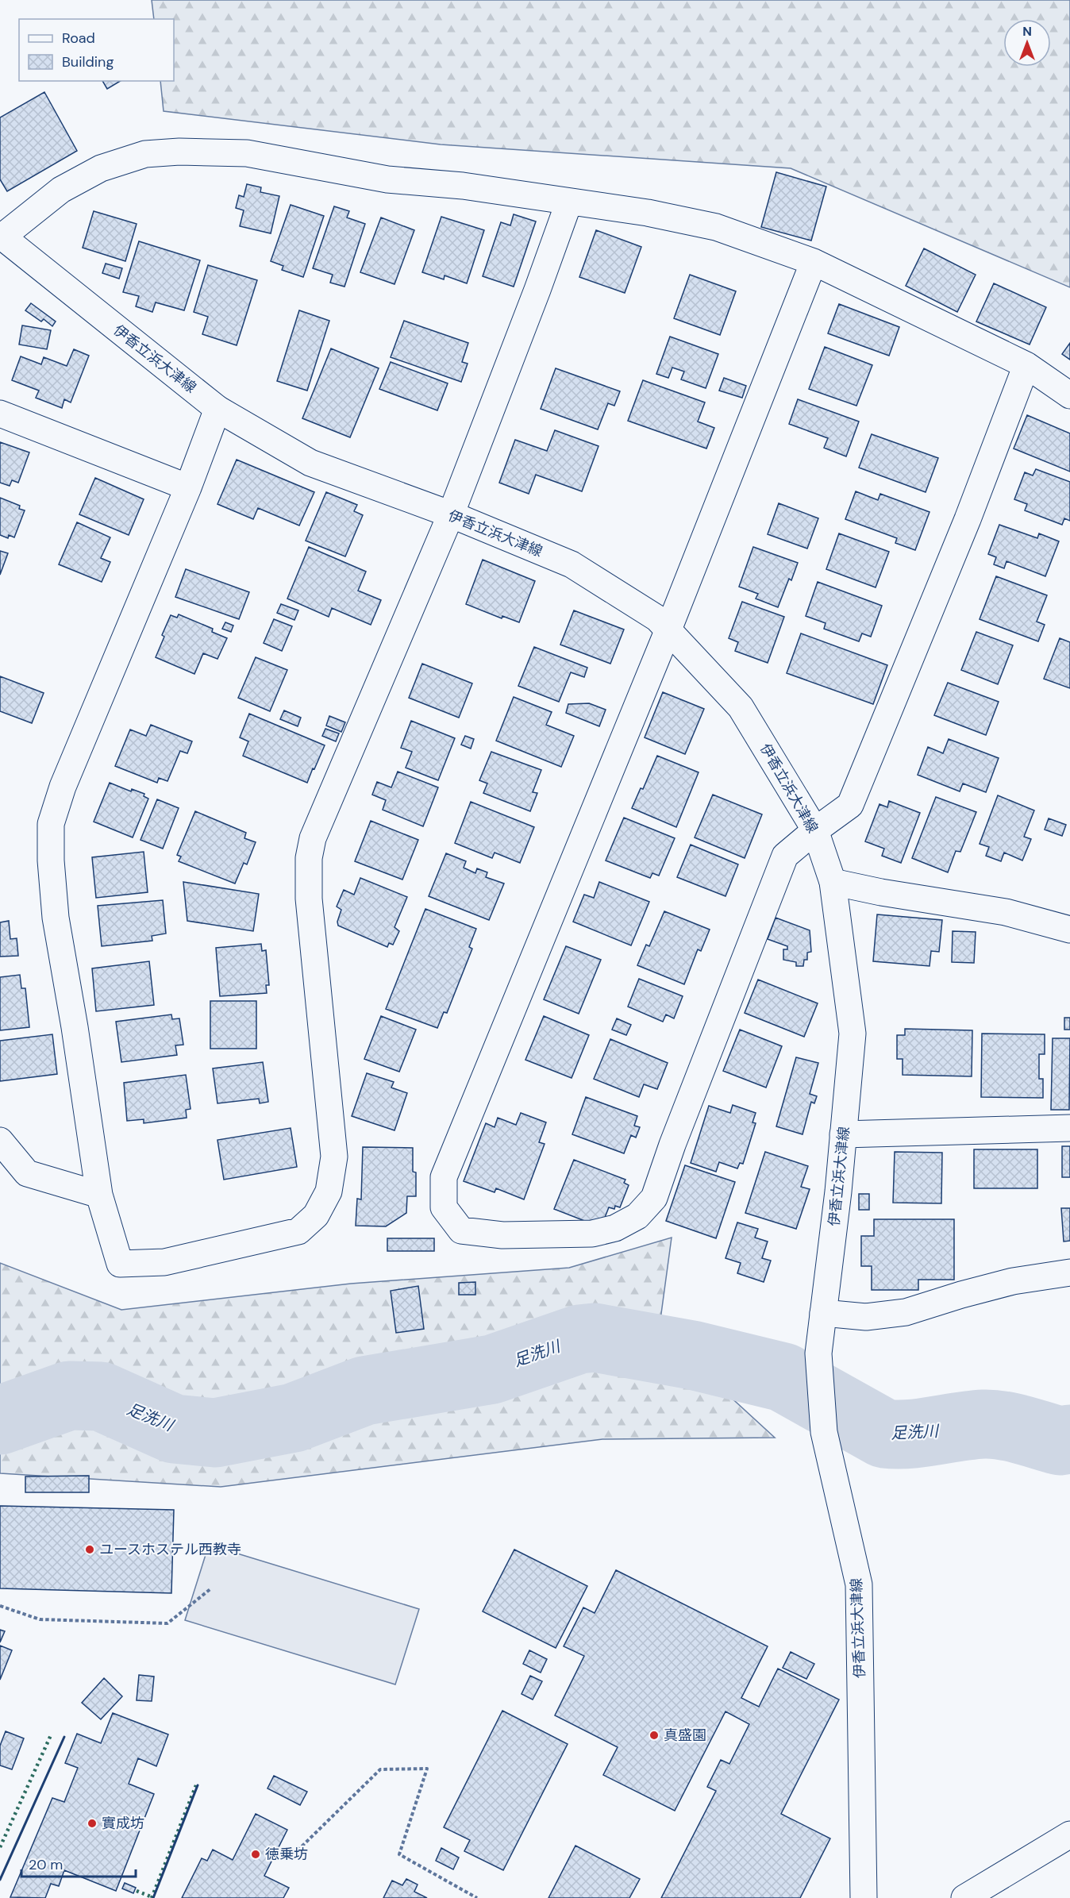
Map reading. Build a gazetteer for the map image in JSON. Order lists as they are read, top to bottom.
{
  "streets": {
    "street": ["伊香立浜大津線"]
  },
  "water": ["足洗川"],
  "places": [
    "ユースホステル西教寺",
    "真盛園",
    "實成坊",
    "徳乗坊"
  ],
  "legend": ["Road", "Building"],
  "scale_bar": "20 m",
  "north": "top"
}
